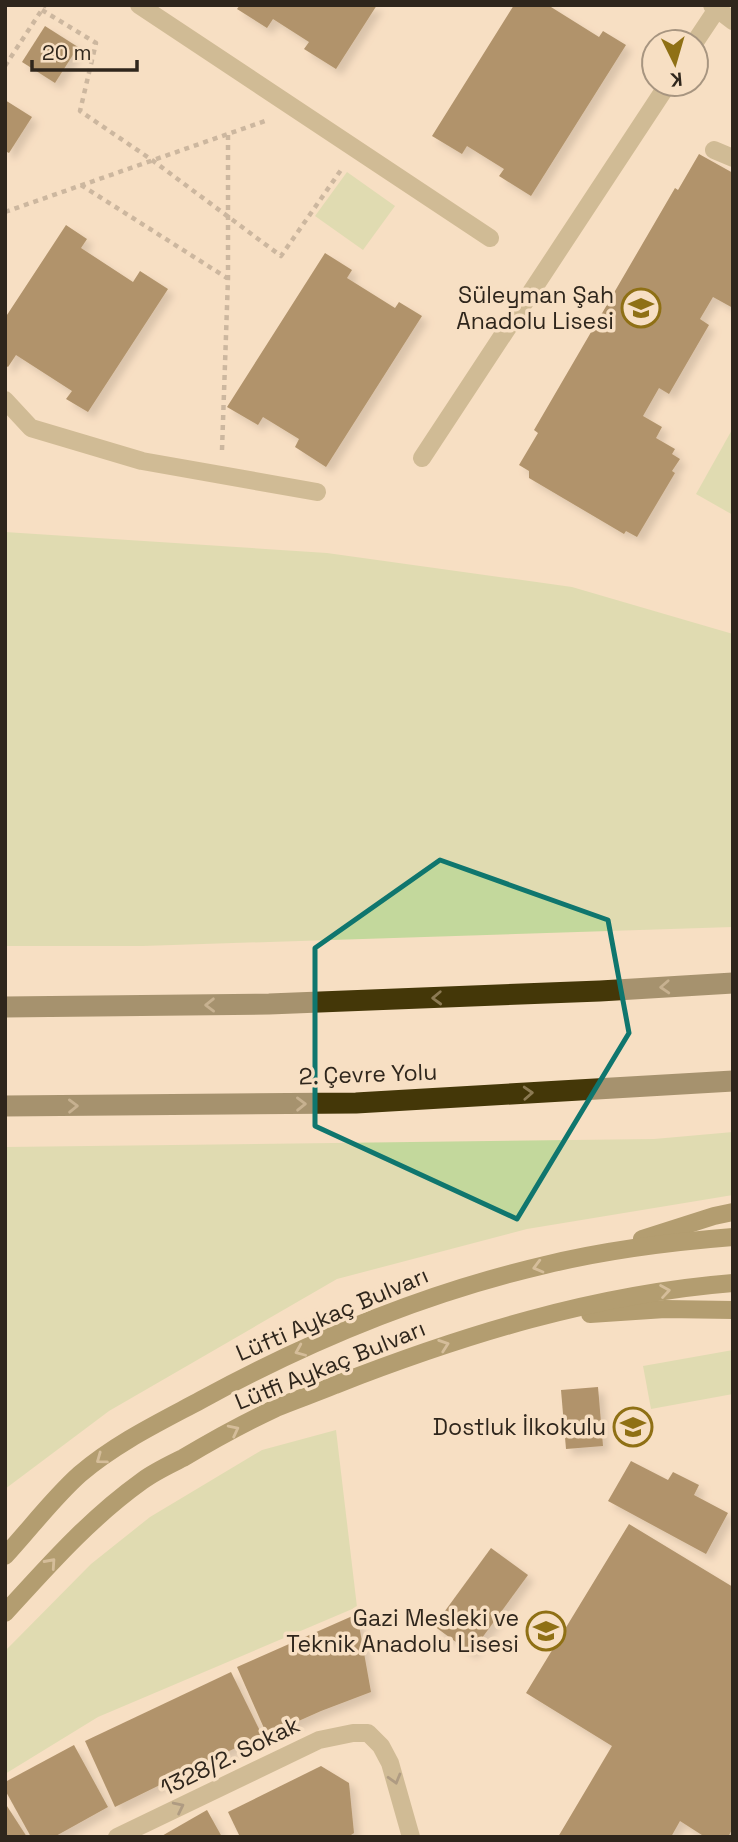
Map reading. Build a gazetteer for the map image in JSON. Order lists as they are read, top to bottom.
{
  "streets": {
    "highway": ["2. Çevre Yolu"],
    "main road": ["Lüfti Aykaç Bulvarı", "Lütfi Aykaç Bulvarı"],
    "street": ["1328/2. Sokak"]
  },
  "one_way": ["Lüfti Aykaç Bulvarı"],
  "places": {
    "school or university": ["Süleyman Şah Anadolu Lisesi", "Dostluk İlkokulu", "Gazi Mesleki ve Teknik Anadolu Lisesi"]
  },
  "scale_bar": "20 m",
  "north": "bottom"
}
